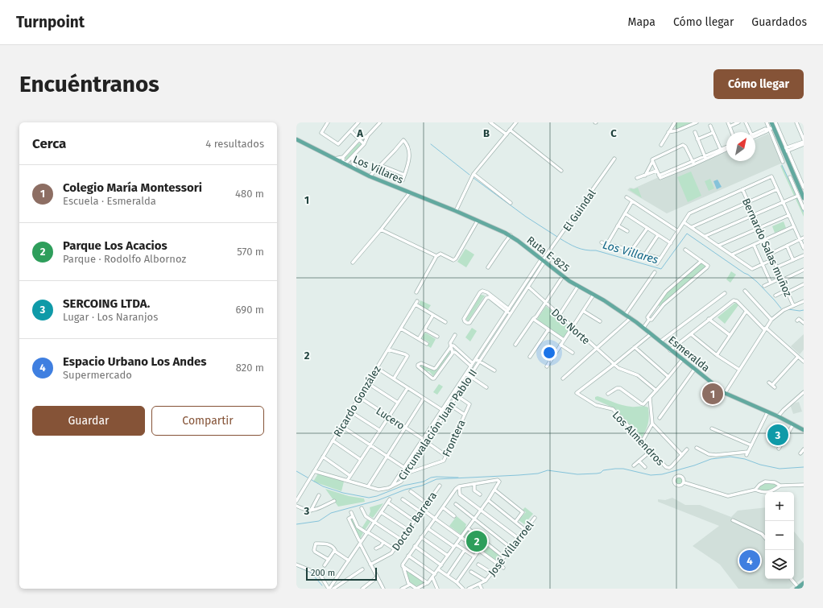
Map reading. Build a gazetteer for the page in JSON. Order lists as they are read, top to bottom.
{
  "streets": {
    "main road": ["Los Villares", "Ruta E-825", "Esmeralda"],
    "street": [
      "El Guindal",
      "Bernardo Salas muñoz",
      "Dos Norte",
      "Ricardo González",
      "Lucero",
      "Circunvalación Juan Pablo II",
      "Frontera",
      "Los Almendros",
      "Doctor Barrera",
      "José Villarroel"
    ]
  },
  "crossings": [
    ["Los Villares", "Ruta E-825"],
    ["El Guindal", "Ruta E-825"],
    ["El Guindal", "Circunvalación Juan Pablo II"],
    ["Ruta E-825", "Esmeralda"],
    ["Ruta E-825", "Circunvalación Juan Pablo II"],
    ["Dos Norte", "Circunvalación Juan Pablo II"],
    ["Dos Norte", "Los Almendros"],
    ["Ricardo González", "Lucero"],
    ["Lucero", "Circunvalación Juan Pablo II"],
    ["Circunvalación Juan Pablo II", "Frontera"]
  ],
  "water": ["Los Villares"],
  "scale_bar": "200 m",
  "north": "top right",
  "page": {
    "header": "Turnpoint",
    "nav": ["Mapa", "Cómo llegar", "Guardados"],
    "buttons": [
      "Cómo llegar",
      ["Guardar", "Compartir"]
    ],
    "title": "Encuéntranos",
    "heading": ["Cerca", "4 resultados"],
    "list": [
      {
        "mark": "1",
        "name": "Colegio María Montessori",
        "note": "Escuela · Esmeralda",
        "value": "480 m"
      },
      {
        "mark": "2",
        "name": "Parque Los Acacios",
        "note": "Parque · Rodolfo Albornoz",
        "value": "570 m"
      },
      {
        "mark": "3",
        "name": "SERCOING LTDA.",
        "note": "Lugar · Los Naranjos",
        "value": "690 m"
      },
      {
        "mark": "4",
        "name": "Espacio Urbano Los Andes",
        "note": "Supermercado",
        "value": "820 m"
      }
    ],
    "pins": [
      "1",
      "3",
      "2",
      "4"
    ],
    "map_buttons": ["+", "−"],
    "scale": "200 m"
  },
  "grid": {
    "columns": ["A", "B", "C"],
    "rows": ["1", "2", "3"]
  }
}
